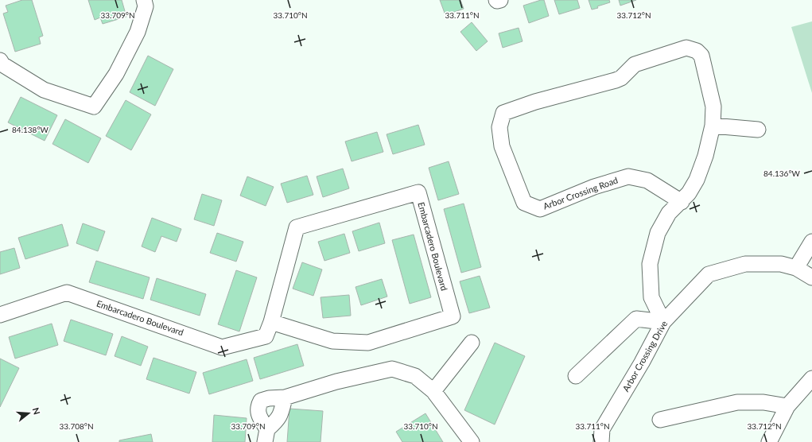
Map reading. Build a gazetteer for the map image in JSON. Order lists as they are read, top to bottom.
{
  "streets": {
    "street": ["Arbor Crossing Road", "Embarcadero Boulevard", "Arbor Crossing Drive"]
  },
  "north": "right",
  "coordinates": [
    "33.709°N",
    "33.710°N",
    "33.711°N",
    "33.712°N",
    "84.138°W",
    "84.136°W",
    "33.708°N"
  ]
}
